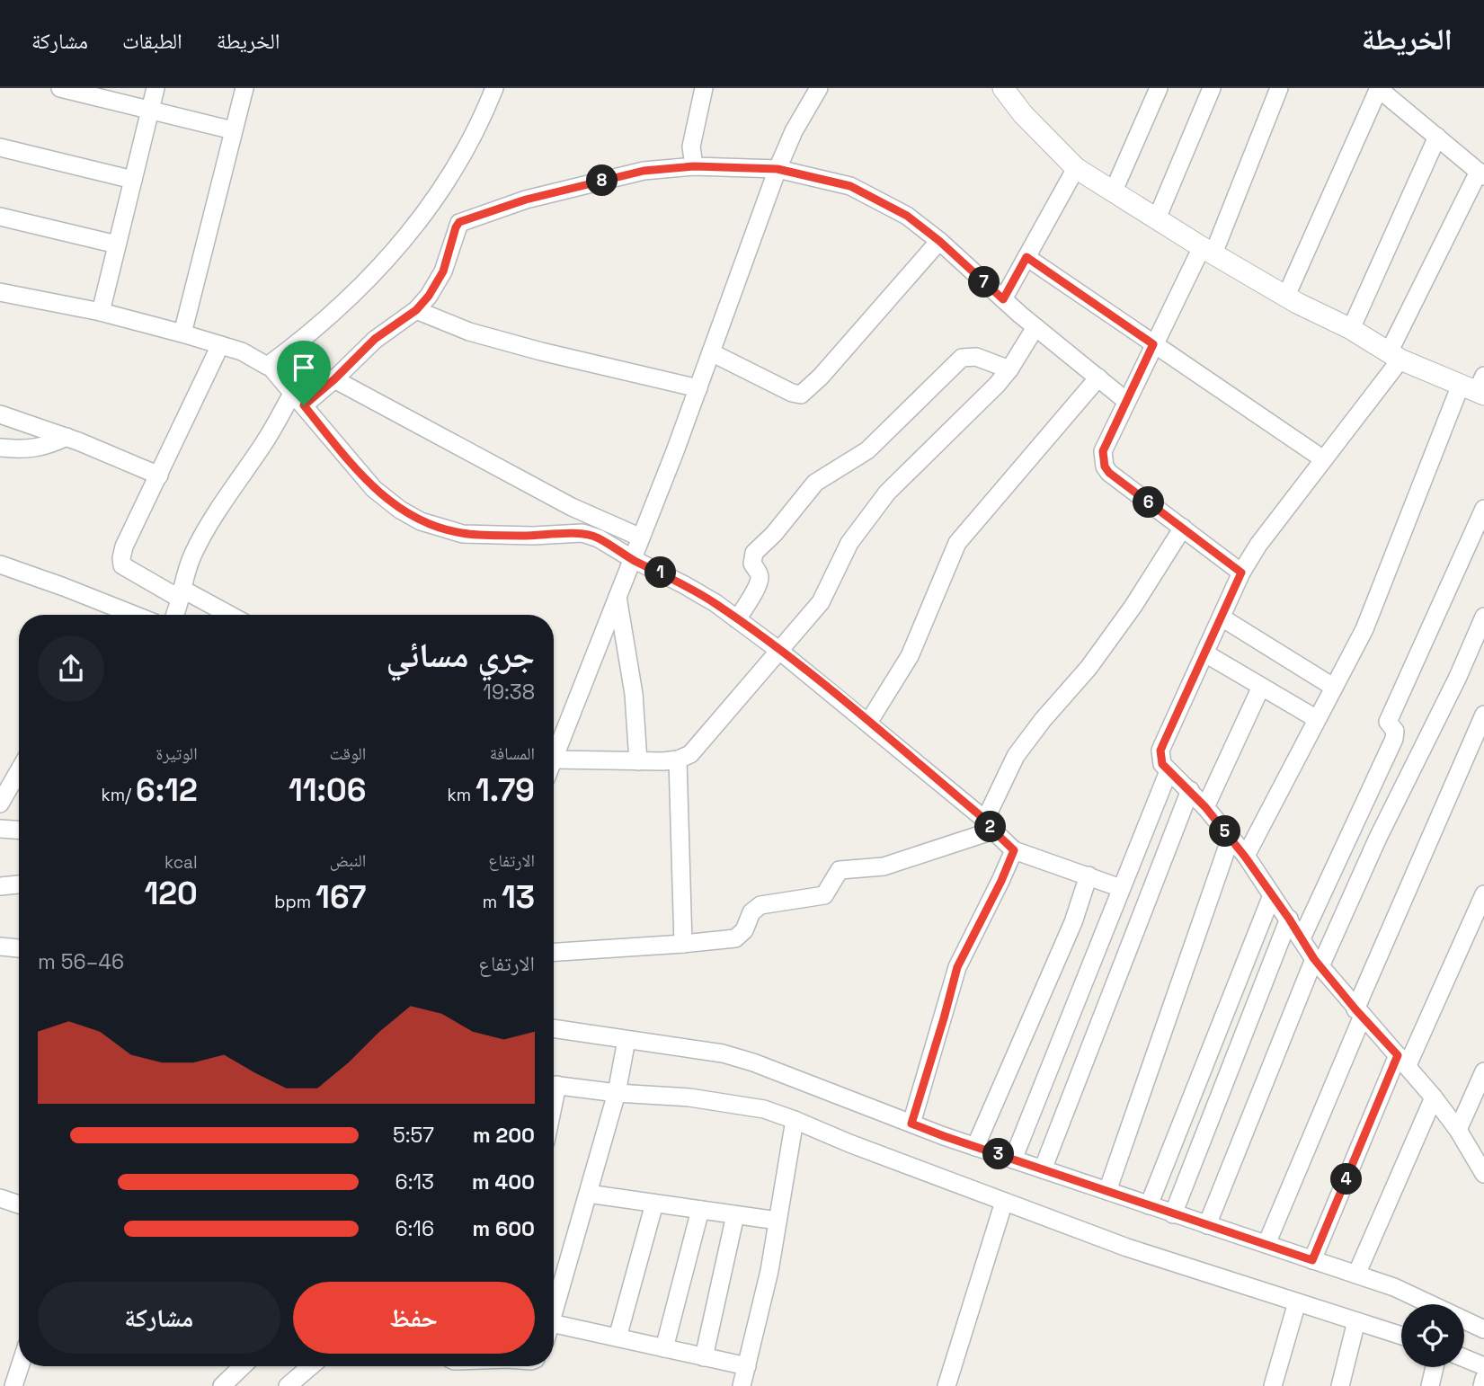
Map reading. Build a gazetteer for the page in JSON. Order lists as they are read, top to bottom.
{
  "page": {
    "header": "الخريطة",
    "nav": ["الخريطة", "الطبقات", "مشاركة"],
    "pins": [
      "8",
      "7",
      "6",
      "1",
      "2",
      "5",
      "3",
      "4"
    ],
    "heading": ["جري مسائي", "19:38"],
    "stats": [
      ["المسافة", "1.79 km"],
      ["الوقت", "11:06"],
      ["الوتيرة", "6:12 /km"],
      ["الارتفاع", "13 m"],
      ["النبض", "167 bpm"],
      ["kcal", "120"]
    ],
    "chart": ["الارتفاع", "46–56 m"],
    "list": [
      {
        "name": "200 m",
        "note": "5:57"
      },
      {
        "name": "400 m",
        "note": "6:13"
      },
      {
        "name": "600 m",
        "note": "6:16"
      }
    ],
    "buttons": ["حفظ", "مشاركة"]
  }
}
